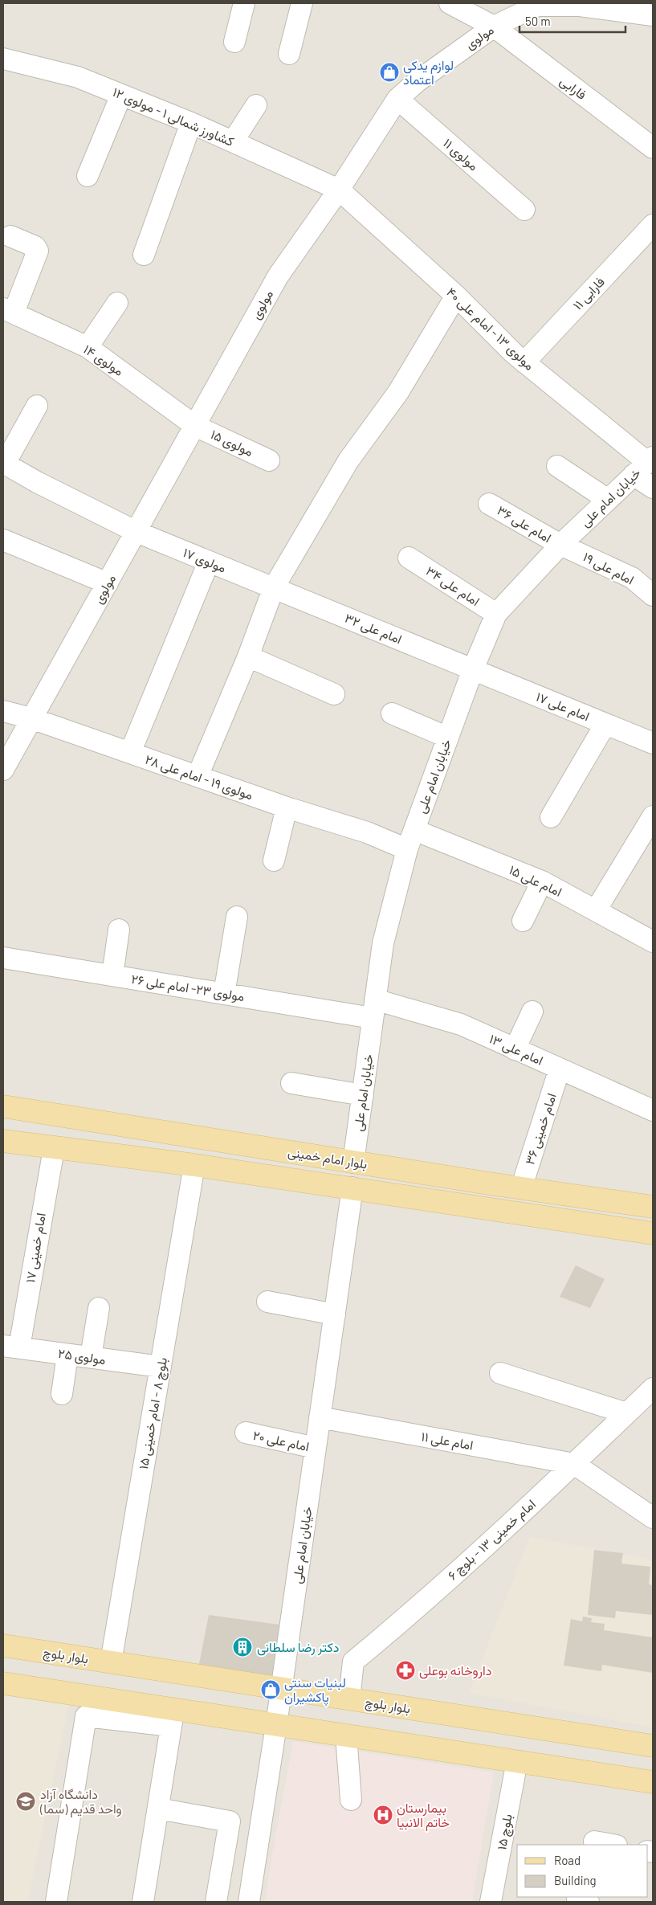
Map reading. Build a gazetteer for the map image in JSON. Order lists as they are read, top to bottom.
{
  "streets": {
    "main road": ["بلوار امام خمینی", "بلوار بلوچ"],
    "street": [
      "مولوی",
      "فارابی",
      "کشاورز شمالی ۱ - مولوی ۱۲",
      "مولوی ۱۱",
      "فارابی ۱۱",
      "مولوی ۱۳ - امام علی ۴۰",
      "مولوی ۱۴",
      "مولوی ۱۵",
      "خیابان امام علی",
      "امام علی ۳۶",
      "مولوی ۱۷",
      "امام علی ۱۹",
      "امام علی ۳۴",
      "امام علی ۳۲",
      "امام علی ۱۷",
      "مولوی ۱۹ - امام علی ۲۸",
      "امام علی ۱۵",
      "مولوی ۲۳- امام علی ۲۶",
      "امام علی ۱۳",
      "امام خمینی ۳۶",
      "امام خمینی ۱۷",
      "مولوی ۲۵",
      "بلوچ ۸ - امام خمینی ۱۵",
      "امام علی ۲۰",
      "امام علی ۱۱",
      "امام خمینی ۱۳ - بلوچ ۶",
      "بلوچ ۱۵"
    ]
  },
  "crossings": [
    ["مولوی", "فارابی"],
    ["مولوی", "کشاورز شمالی ۱ - مولوی ۱۲"],
    ["مولوی", "مولوی ۱۱"],
    ["مولوی", "مولوی ۱۳ - امام علی ۴۰"],
    ["مولوی", "مولوی ۱۴"],
    ["مولوی", "مولوی ۱۵"],
    ["مولوی", "مولوی ۱۷"],
    ["مولوی", "مولوی ۱۹ - امام علی ۲۸"],
    ["کشاورز شمالی ۱ - مولوی ۱۲", "مولوی ۱۳ - امام علی ۴۰"],
    ["فارابی ۱۱", "مولوی ۱۳ - امام علی ۴۰"],
    ["مولوی ۱۳ - امام علی ۴۰", "خیابان امام علی"],
    ["مولوی ۱۴", "مولوی ۱۵"],
    ["خیابان امام علی", "امام علی ۳۶"],
    ["خیابان امام علی", "امام علی ۱۹"],
    ["خیابان امام علی", "امام علی ۳۴"],
    ["خیابان امام علی", "امام علی ۳۲"],
    ["خیابان امام علی", "امام علی ۱۷"],
    ["خیابان امام علی", "مولوی ۱۹ - امام علی ۲۸"],
    ["خیابان امام علی", "امام علی ۱۵"],
    ["خیابان امام علی", "مولوی ۲۳- امام علی ۲۶"],
    ["خیابان امام علی", "امام علی ۱۳"],
    ["خیابان امام علی", "بلوار امام خمینی"],
    ["خیابان امام علی", "امام علی ۲۰"],
    ["خیابان امام علی", "امام علی ۱۱"],
    ["خیابان امام علی", "بلوار بلوچ"],
    ["امام علی ۳۶", "امام علی ۱۹"],
    ["مولوی ۱۷", "امام علی ۳۲"],
    ["امام علی ۳۲", "امام علی ۱۷"],
    ["مولوی ۲۳- امام علی ۲۶", "امام علی ۱۳"],
    ["امام علی ۱۳", "امام خمینی ۳۶"],
    ["امام خمینی ۳۶", "بلوار امام خمینی"],
    ["بلوار امام خمینی", "امام خمینی ۱۷"],
    ["بلوار امام خمینی", "بلوچ ۸ - امام خمینی ۱۵"],
    ["امام خمینی ۱۷", "مولوی ۲۵"],
    ["مولوی ۲۵", "بلوچ ۸ - امام خمینی ۱۵"],
    ["بلوچ ۸ - امام خمینی ۱۵", "بلوار بلوچ"],
    ["امام علی ۱۱", "امام خمینی ۱۳ - بلوچ ۶"],
    ["امام خمینی ۱۳ - بلوچ ۶", "بلوار بلوچ"]
  ],
  "places": {
    "shop": ["لوازم یدکی اعتماد", "لبنیات سنتی پاکشیران"],
    "building": ["دکتر رضا سلطانی"],
    "pharmacy": ["داروخانه بوعلی"],
    "school or university": ["دانشگاه آزاد واحد قدیم (سما)"],
    "hospital": ["بیمارستان خاتم الانبیا"]
  },
  "legend": ["Road", "Building"],
  "scale_bar": "50 m"
}
